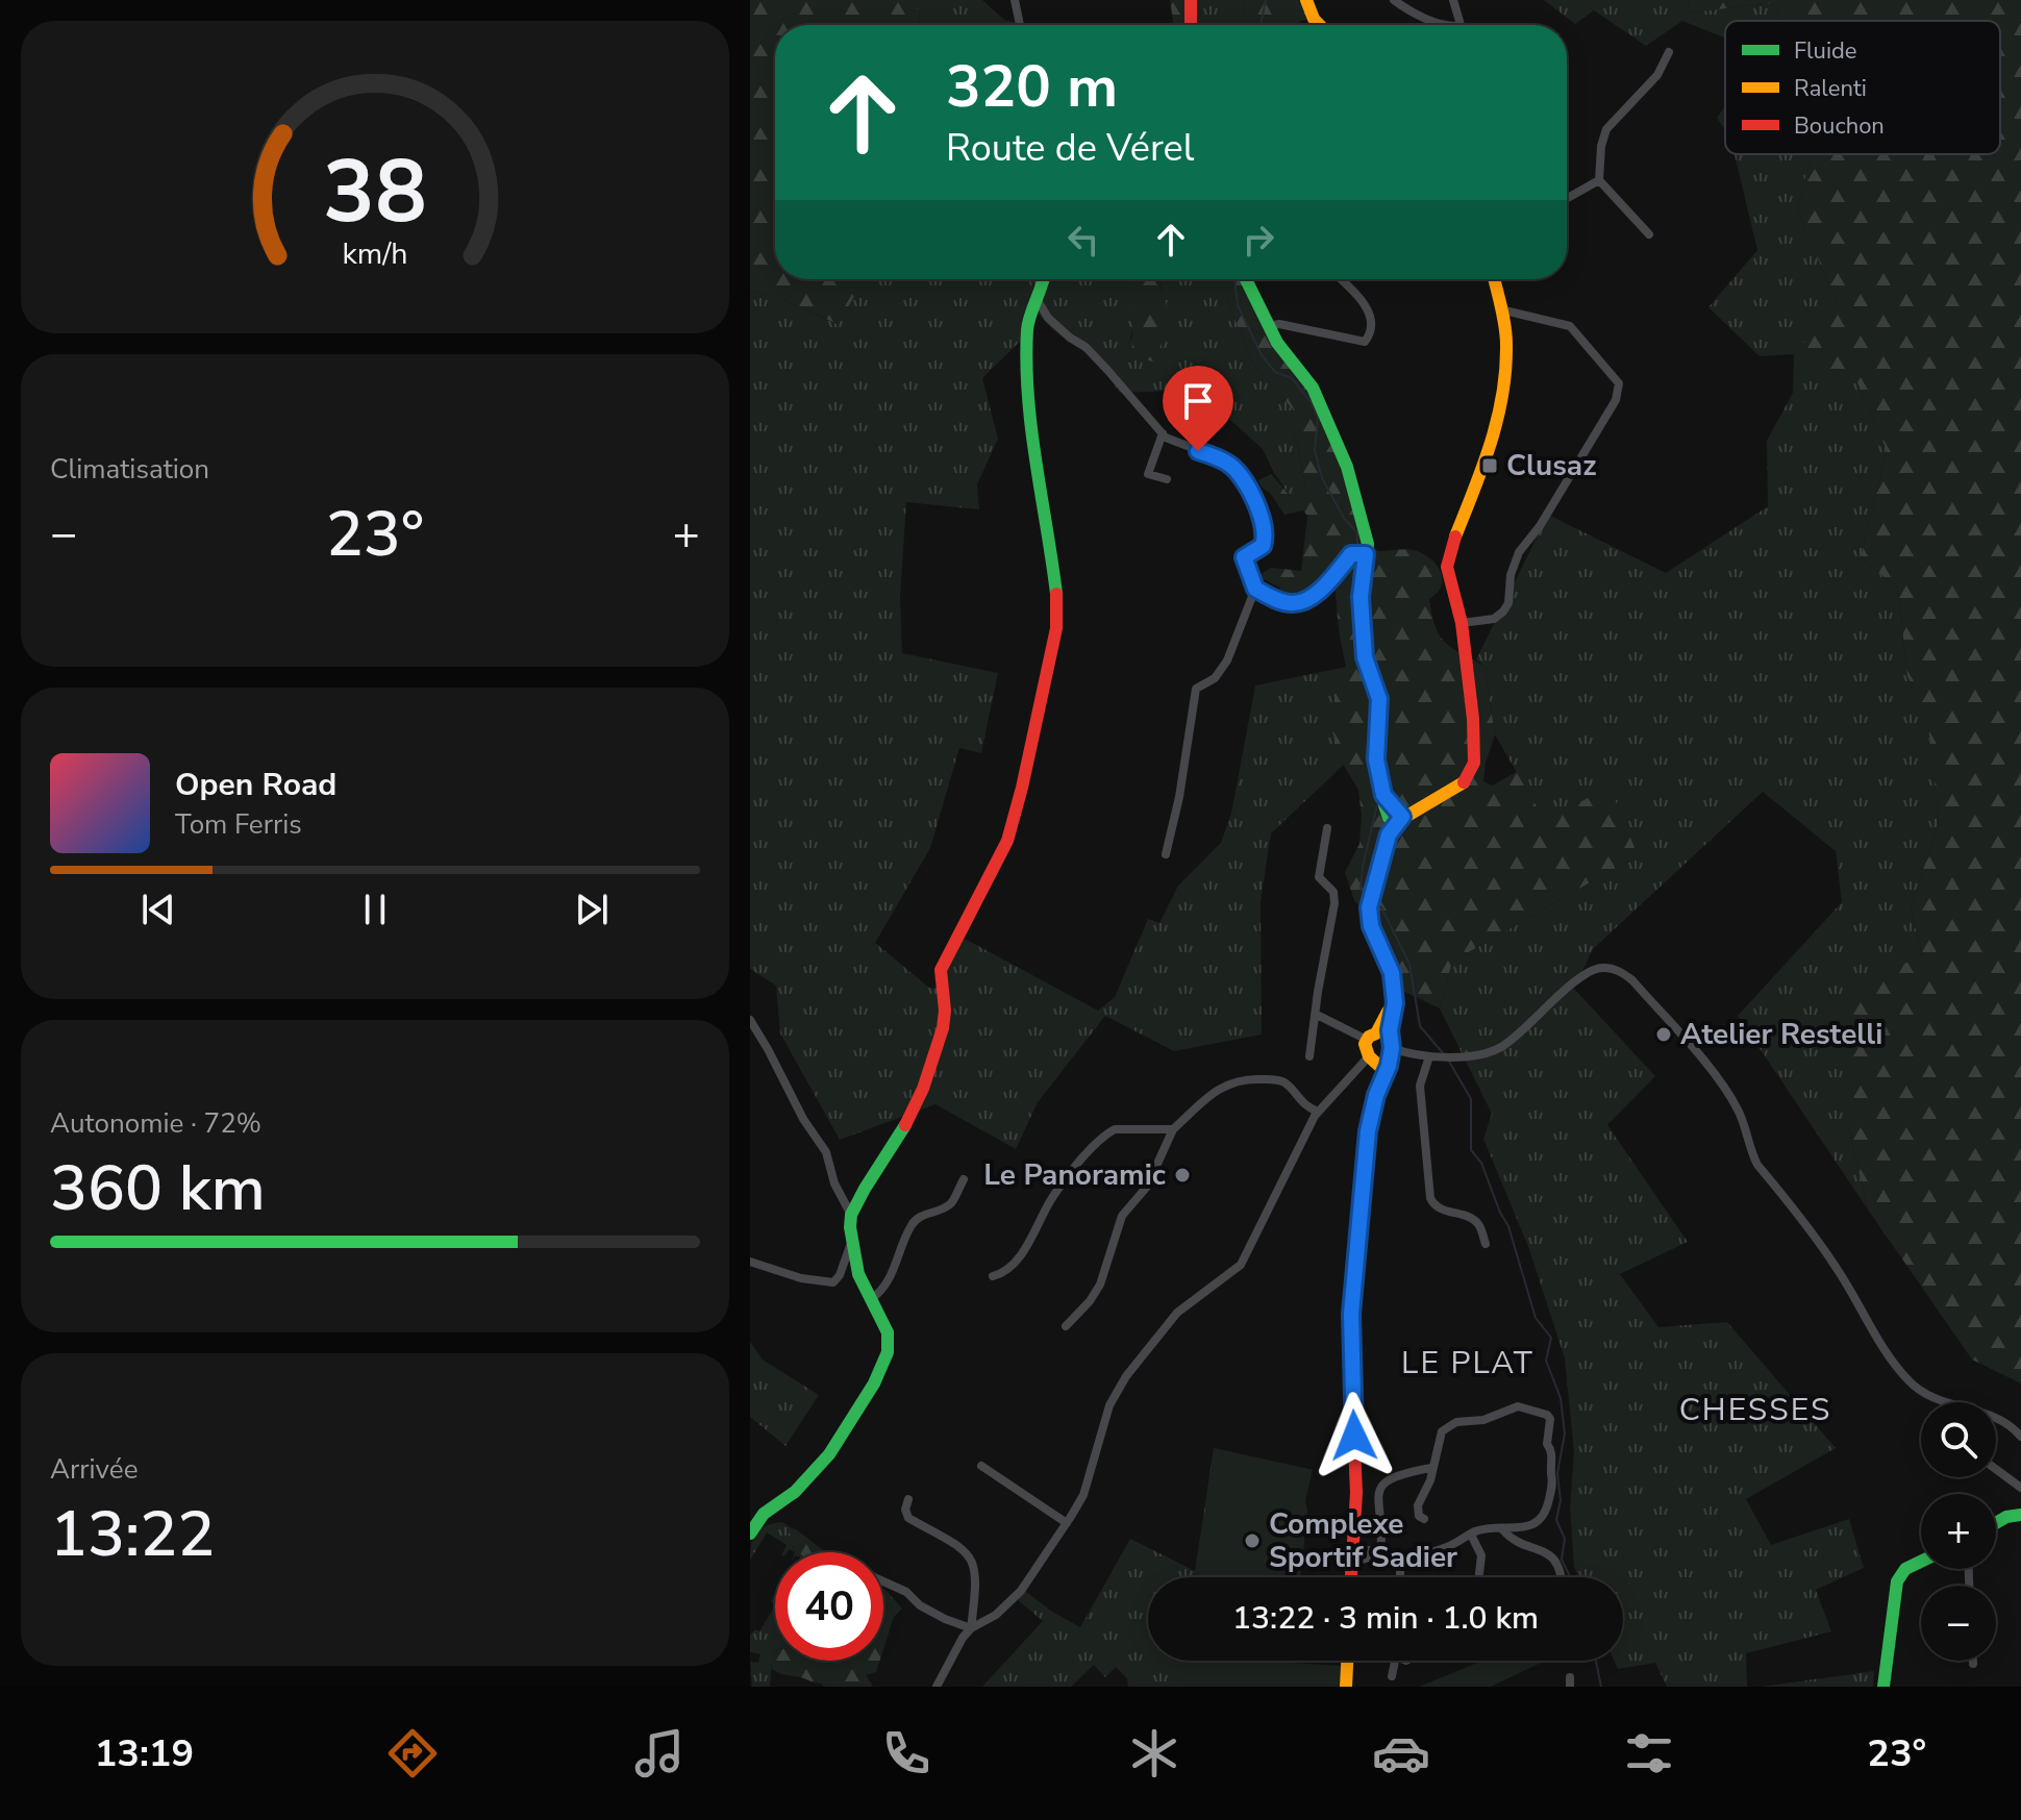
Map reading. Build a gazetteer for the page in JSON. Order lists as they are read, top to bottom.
{
  "districts": ["LE PLAT", "CHESSES"],
  "places": {
    "transit": ["Clusaz"],
    "other": ["Atelier Restelli", "Le Panoramic", "Complexe Sportif Sadier"]
  },
  "legend": ["Fluide", "Ralenti", "Bouchon"],
  "page": {
    "turn": ["320 m", "Route de Vérel"],
    "tile": [
      "Climatisation",
      ["Autonomie · 72%", "360 km"],
      ["Arrivée", "13:22"]
    ],
    "heat": ["−", "23°", "+"],
    "song": ["Open Road", "Tom Ferris"],
    "map_buttons": ["+", "−"],
    "limit": "40",
    "trip": "13:22 · 3 min · 1.0 km",
    "tabs": ["13:19", "23°"],
    "gauge": ["38", "km/h"]
  }
}
